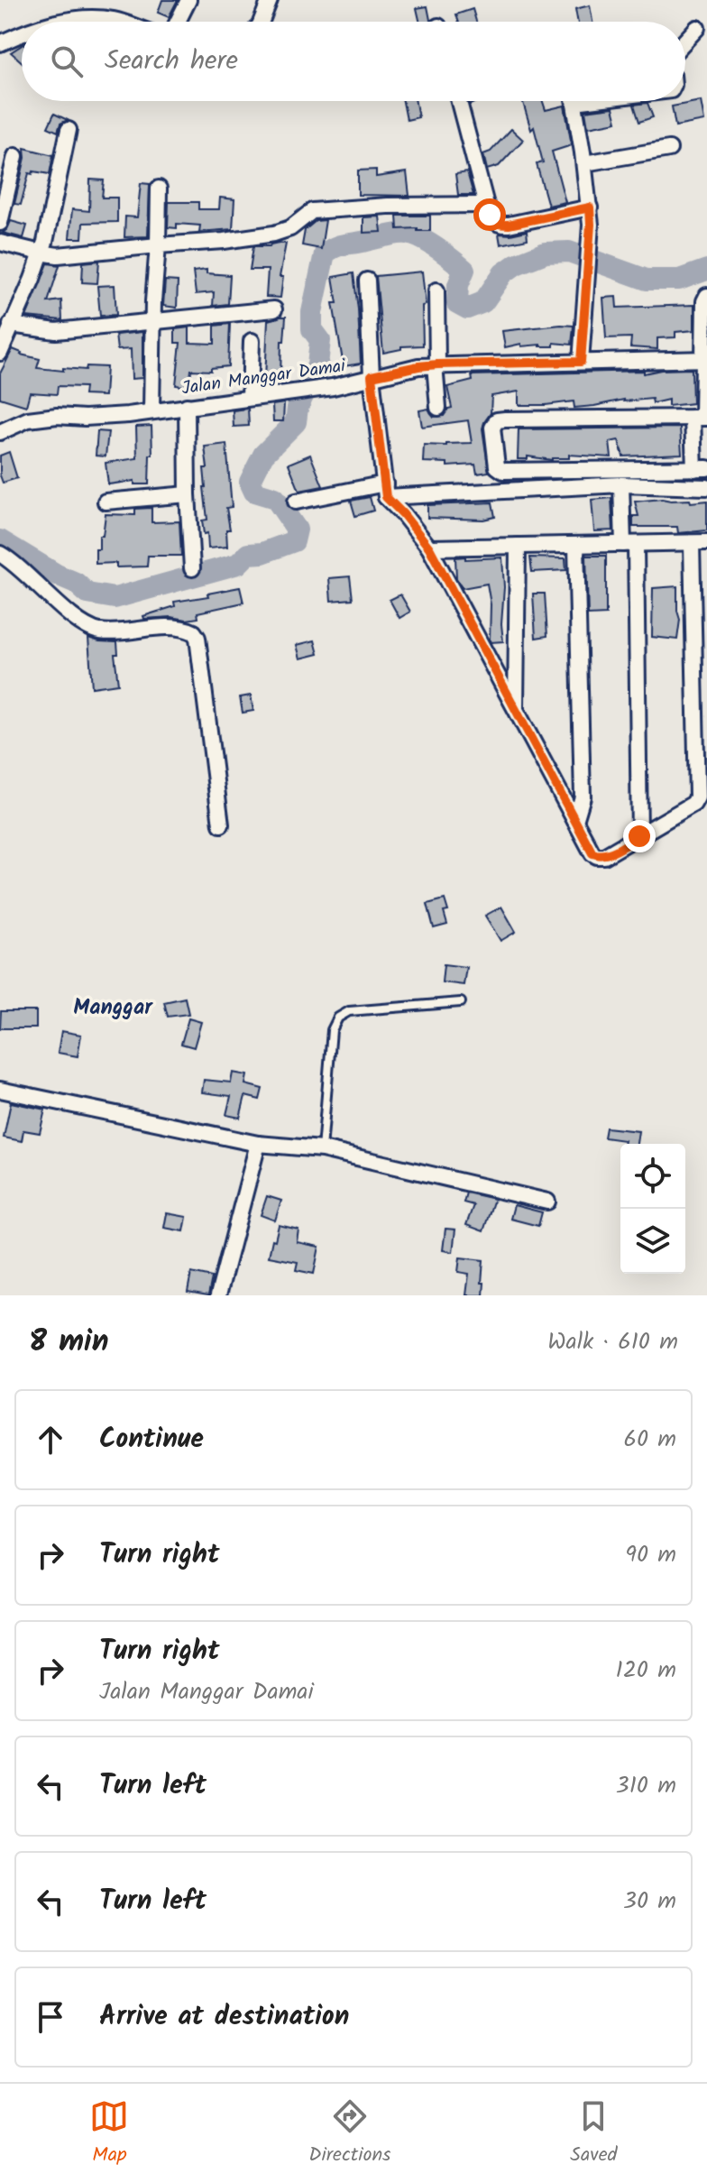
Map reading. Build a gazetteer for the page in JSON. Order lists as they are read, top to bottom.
{
  "streets": {
    "street": ["Jalan Manggar Damai"]
  },
  "districts": ["Manggar"],
  "page": {
    "search": "Search here",
    "heading": ["8 min", "Walk · 610 m"],
    "list": [
      ["Continue", "60 m"],
      ["Turn right", "90 m"],
      ["Turn right", "Jalan Manggar Damai", "120 m"],
      ["Turn left", "310 m"],
      ["Turn left", "30 m"],
      "Arrive at destination"
    ],
    "nav": ["Map", "Directions", "Saved"]
  }
}
